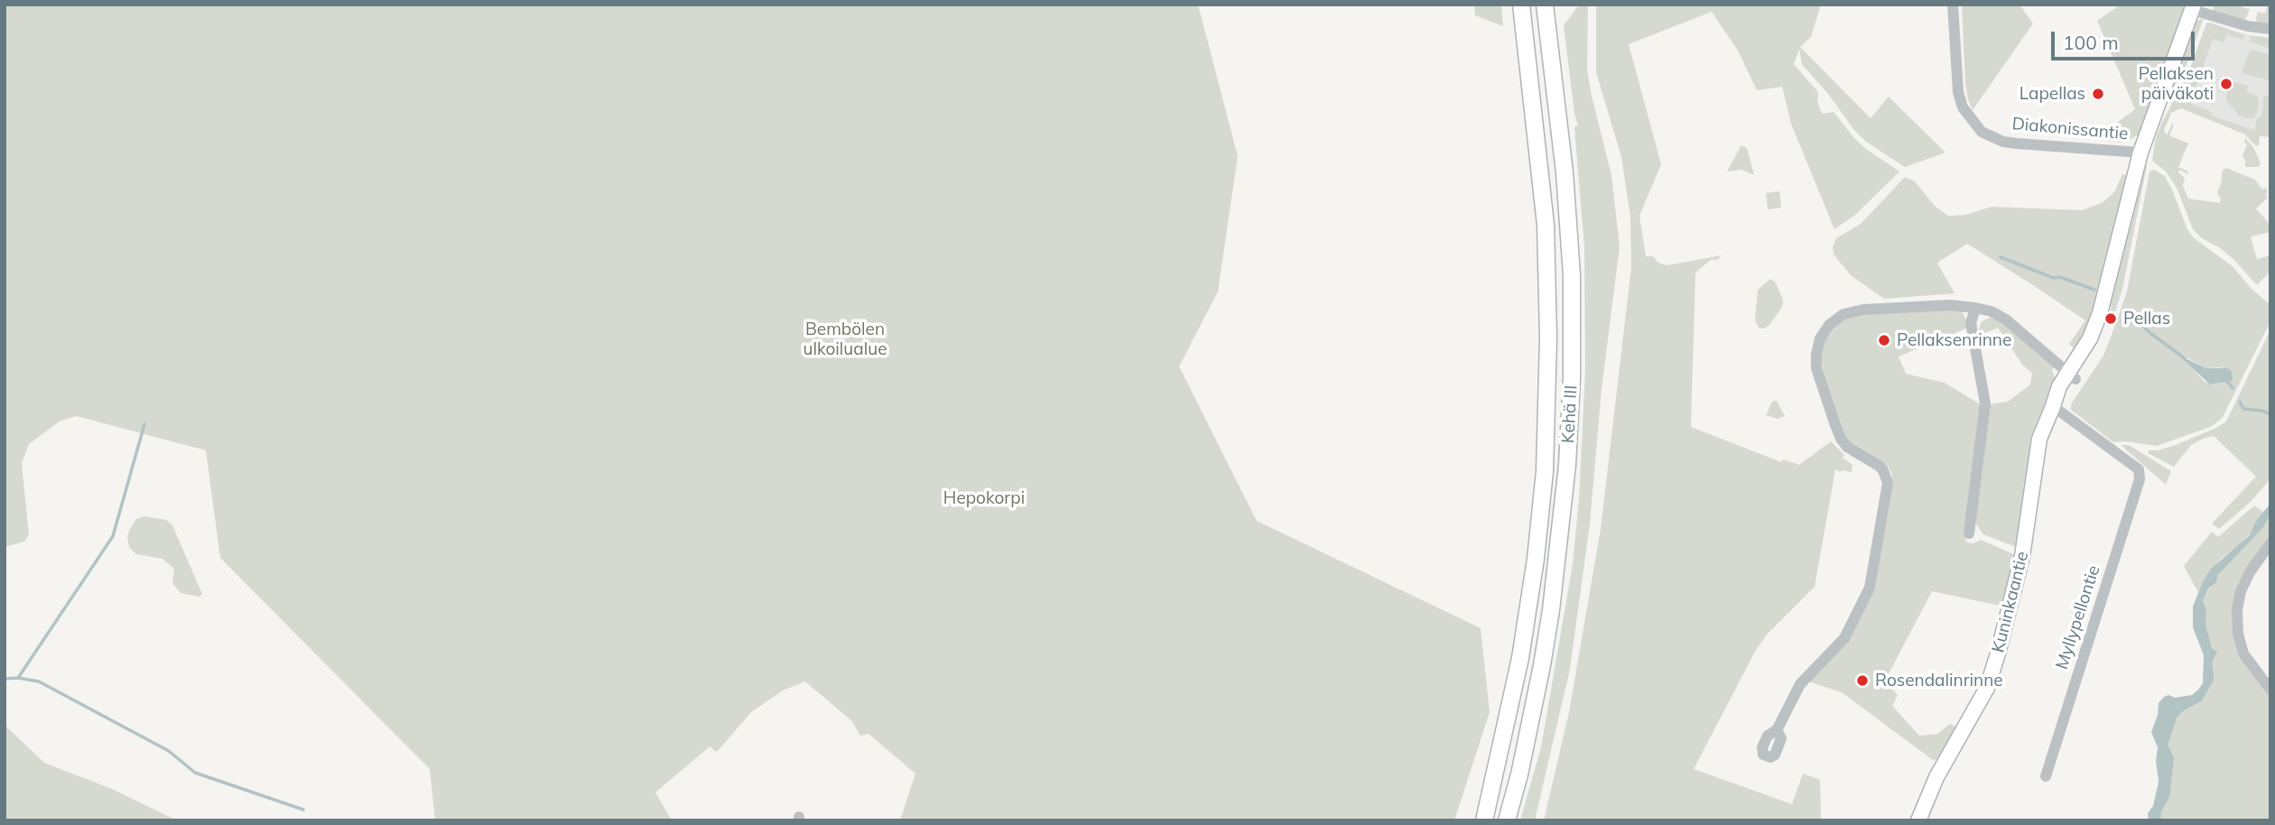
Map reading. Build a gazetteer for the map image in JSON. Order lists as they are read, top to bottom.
{
  "streets": {
    "highway": ["Kehä III"],
    "main road": ["Kuninkaantie"],
    "street": ["Diakonissantie", "Myllypellontie"]
  },
  "crossings": [
    ["Diakonissantie", "Kuninkaantie"],
    ["Kuninkaantie", "Myllypellontie"]
  ],
  "parks": ["Bembölen ulkoilualue", "Hepokorpi"],
  "places": [
    "Pellaksen päiväkoti",
    "Lapellas",
    "Pellas",
    "Pellaksenrinne",
    "Rosendalinrinne"
  ],
  "scale_bar": "100 m"
}
